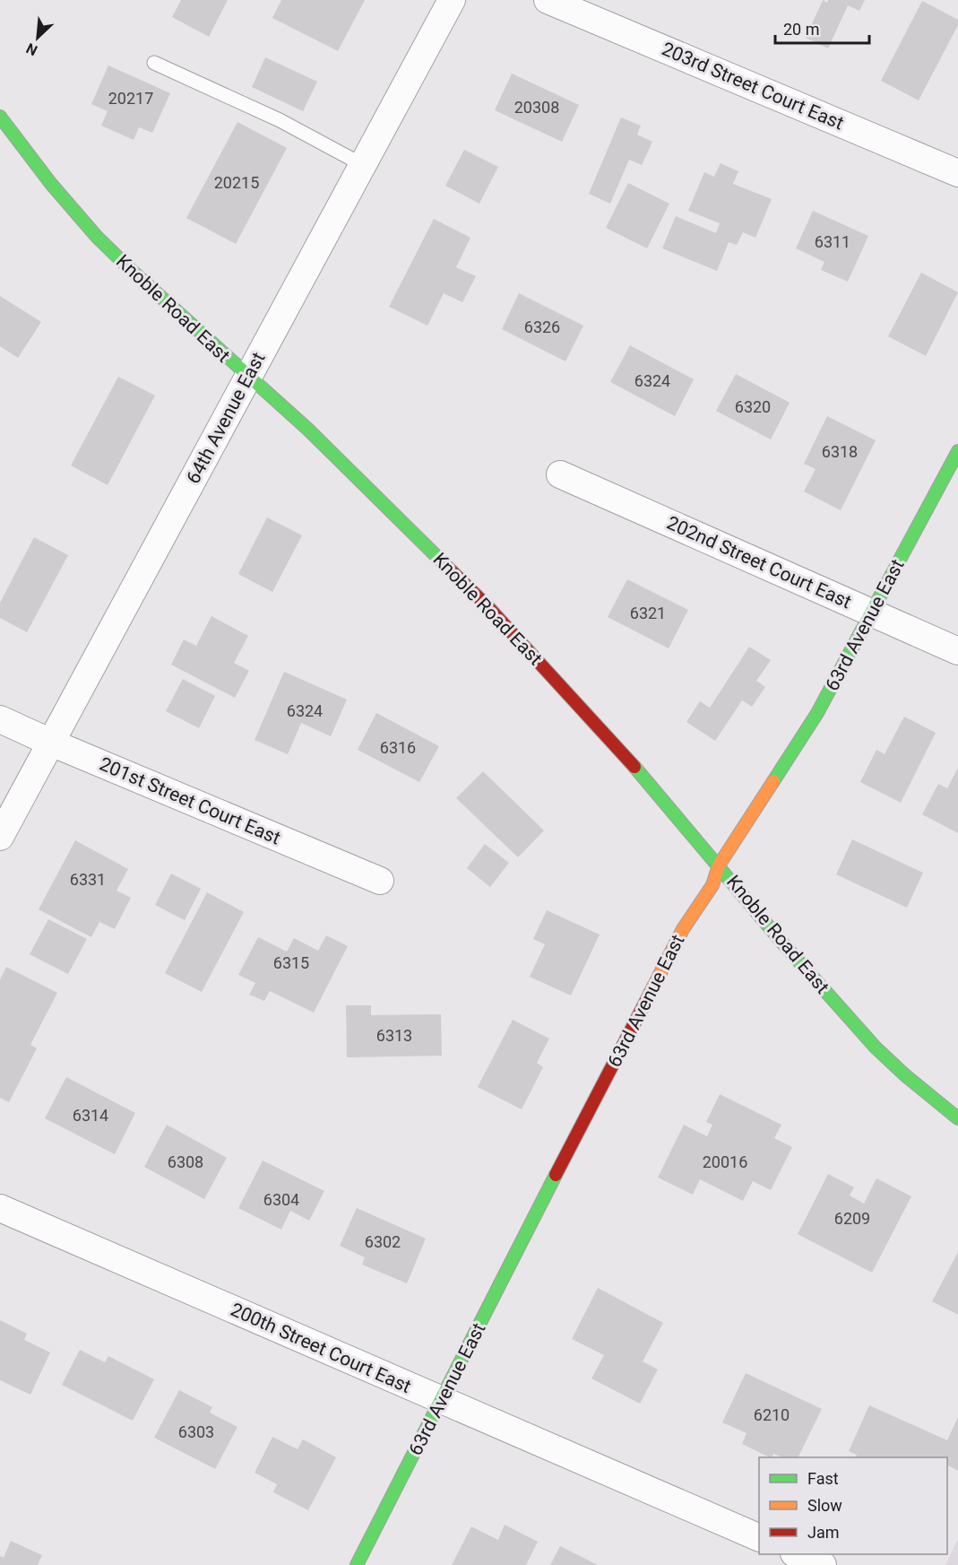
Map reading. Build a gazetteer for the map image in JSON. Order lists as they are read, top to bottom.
{
  "streets": {
    "street": [
      "203rd Street Court East",
      "Knoble Road East",
      "64th Avenue East",
      "202nd Street Court East",
      "63rd Avenue East",
      "201st Street Court East",
      "200th Street Court East"
    ]
  },
  "crossings": [
    ["Knoble Road East", "64th Avenue East"],
    ["Knoble Road East", "63rd Avenue East"],
    ["64th Avenue East", "201st Street Court East"],
    ["202nd Street Court East", "63rd Avenue East"],
    ["63rd Avenue East", "200th Street Court East"]
  ],
  "house_numbers": [
    "20217",
    "20308",
    "20215",
    "6311",
    "6326",
    "6324",
    "6320",
    "6318",
    "6321",
    "6324",
    "6316",
    "6331",
    "6315",
    "6313",
    "6314",
    "6308",
    "20016",
    "6304",
    "6209",
    "6302",
    "6210",
    "6303"
  ],
  "legend": ["Fast", "Slow", "Jam"],
  "scale_bar": "20 m",
  "north": "bottom left"
}
